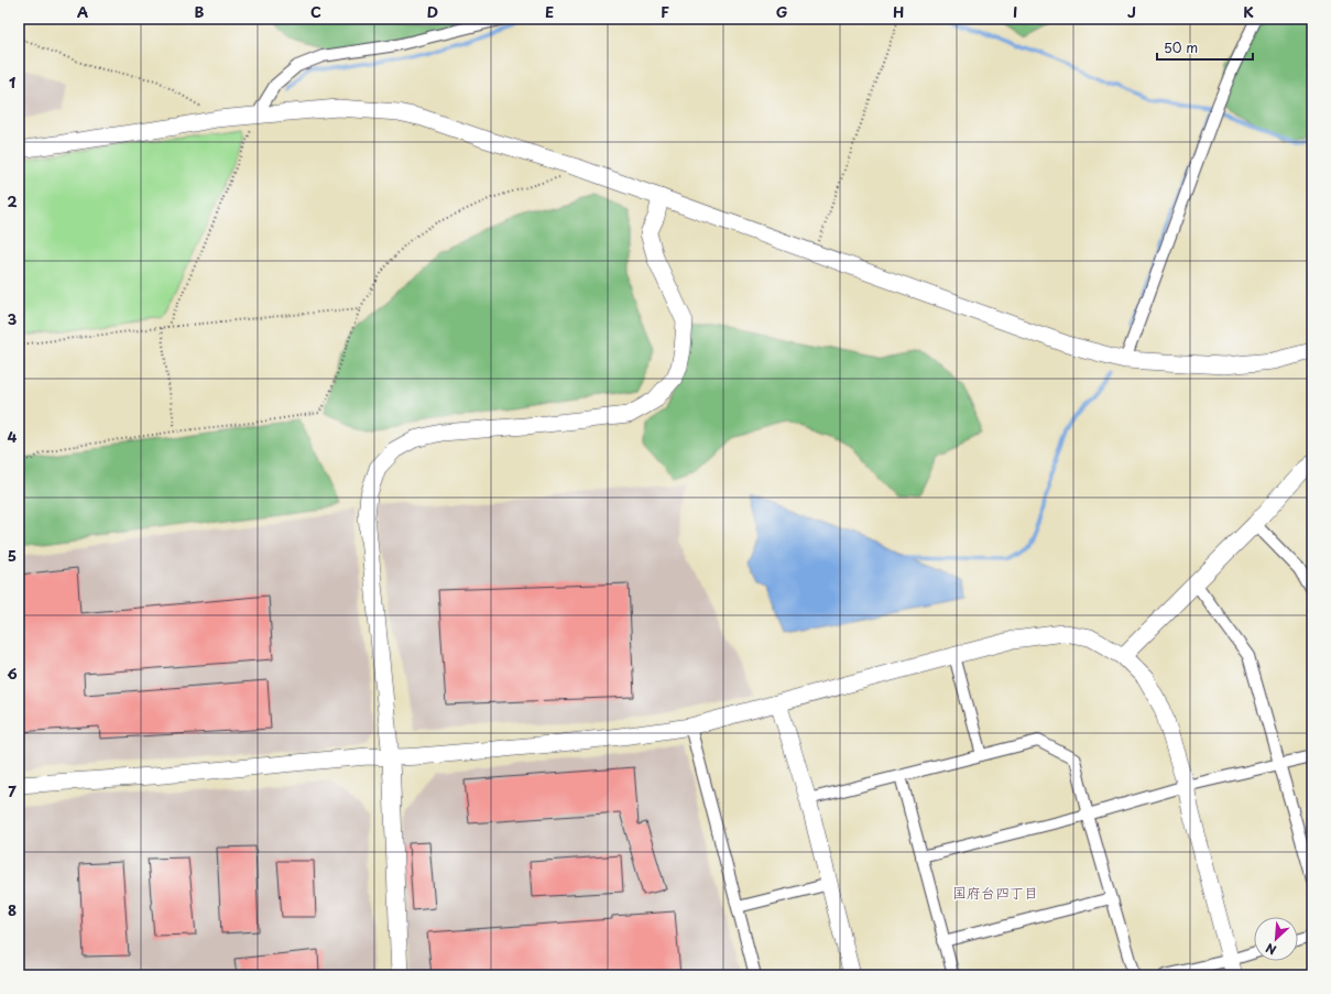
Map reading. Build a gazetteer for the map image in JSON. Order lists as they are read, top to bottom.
{
  "districts": ["国府台四丁目"],
  "scale_bar": "50 m",
  "north": "bottom left",
  "grid": {
    "columns": [
      "A",
      "B",
      "C",
      "D",
      "E",
      "F",
      "G",
      "H",
      "I",
      "J",
      "K"
    ],
    "rows": [
      "1",
      "2",
      "3",
      "4",
      "5",
      "6",
      "7",
      "8"
    ]
  }
}
